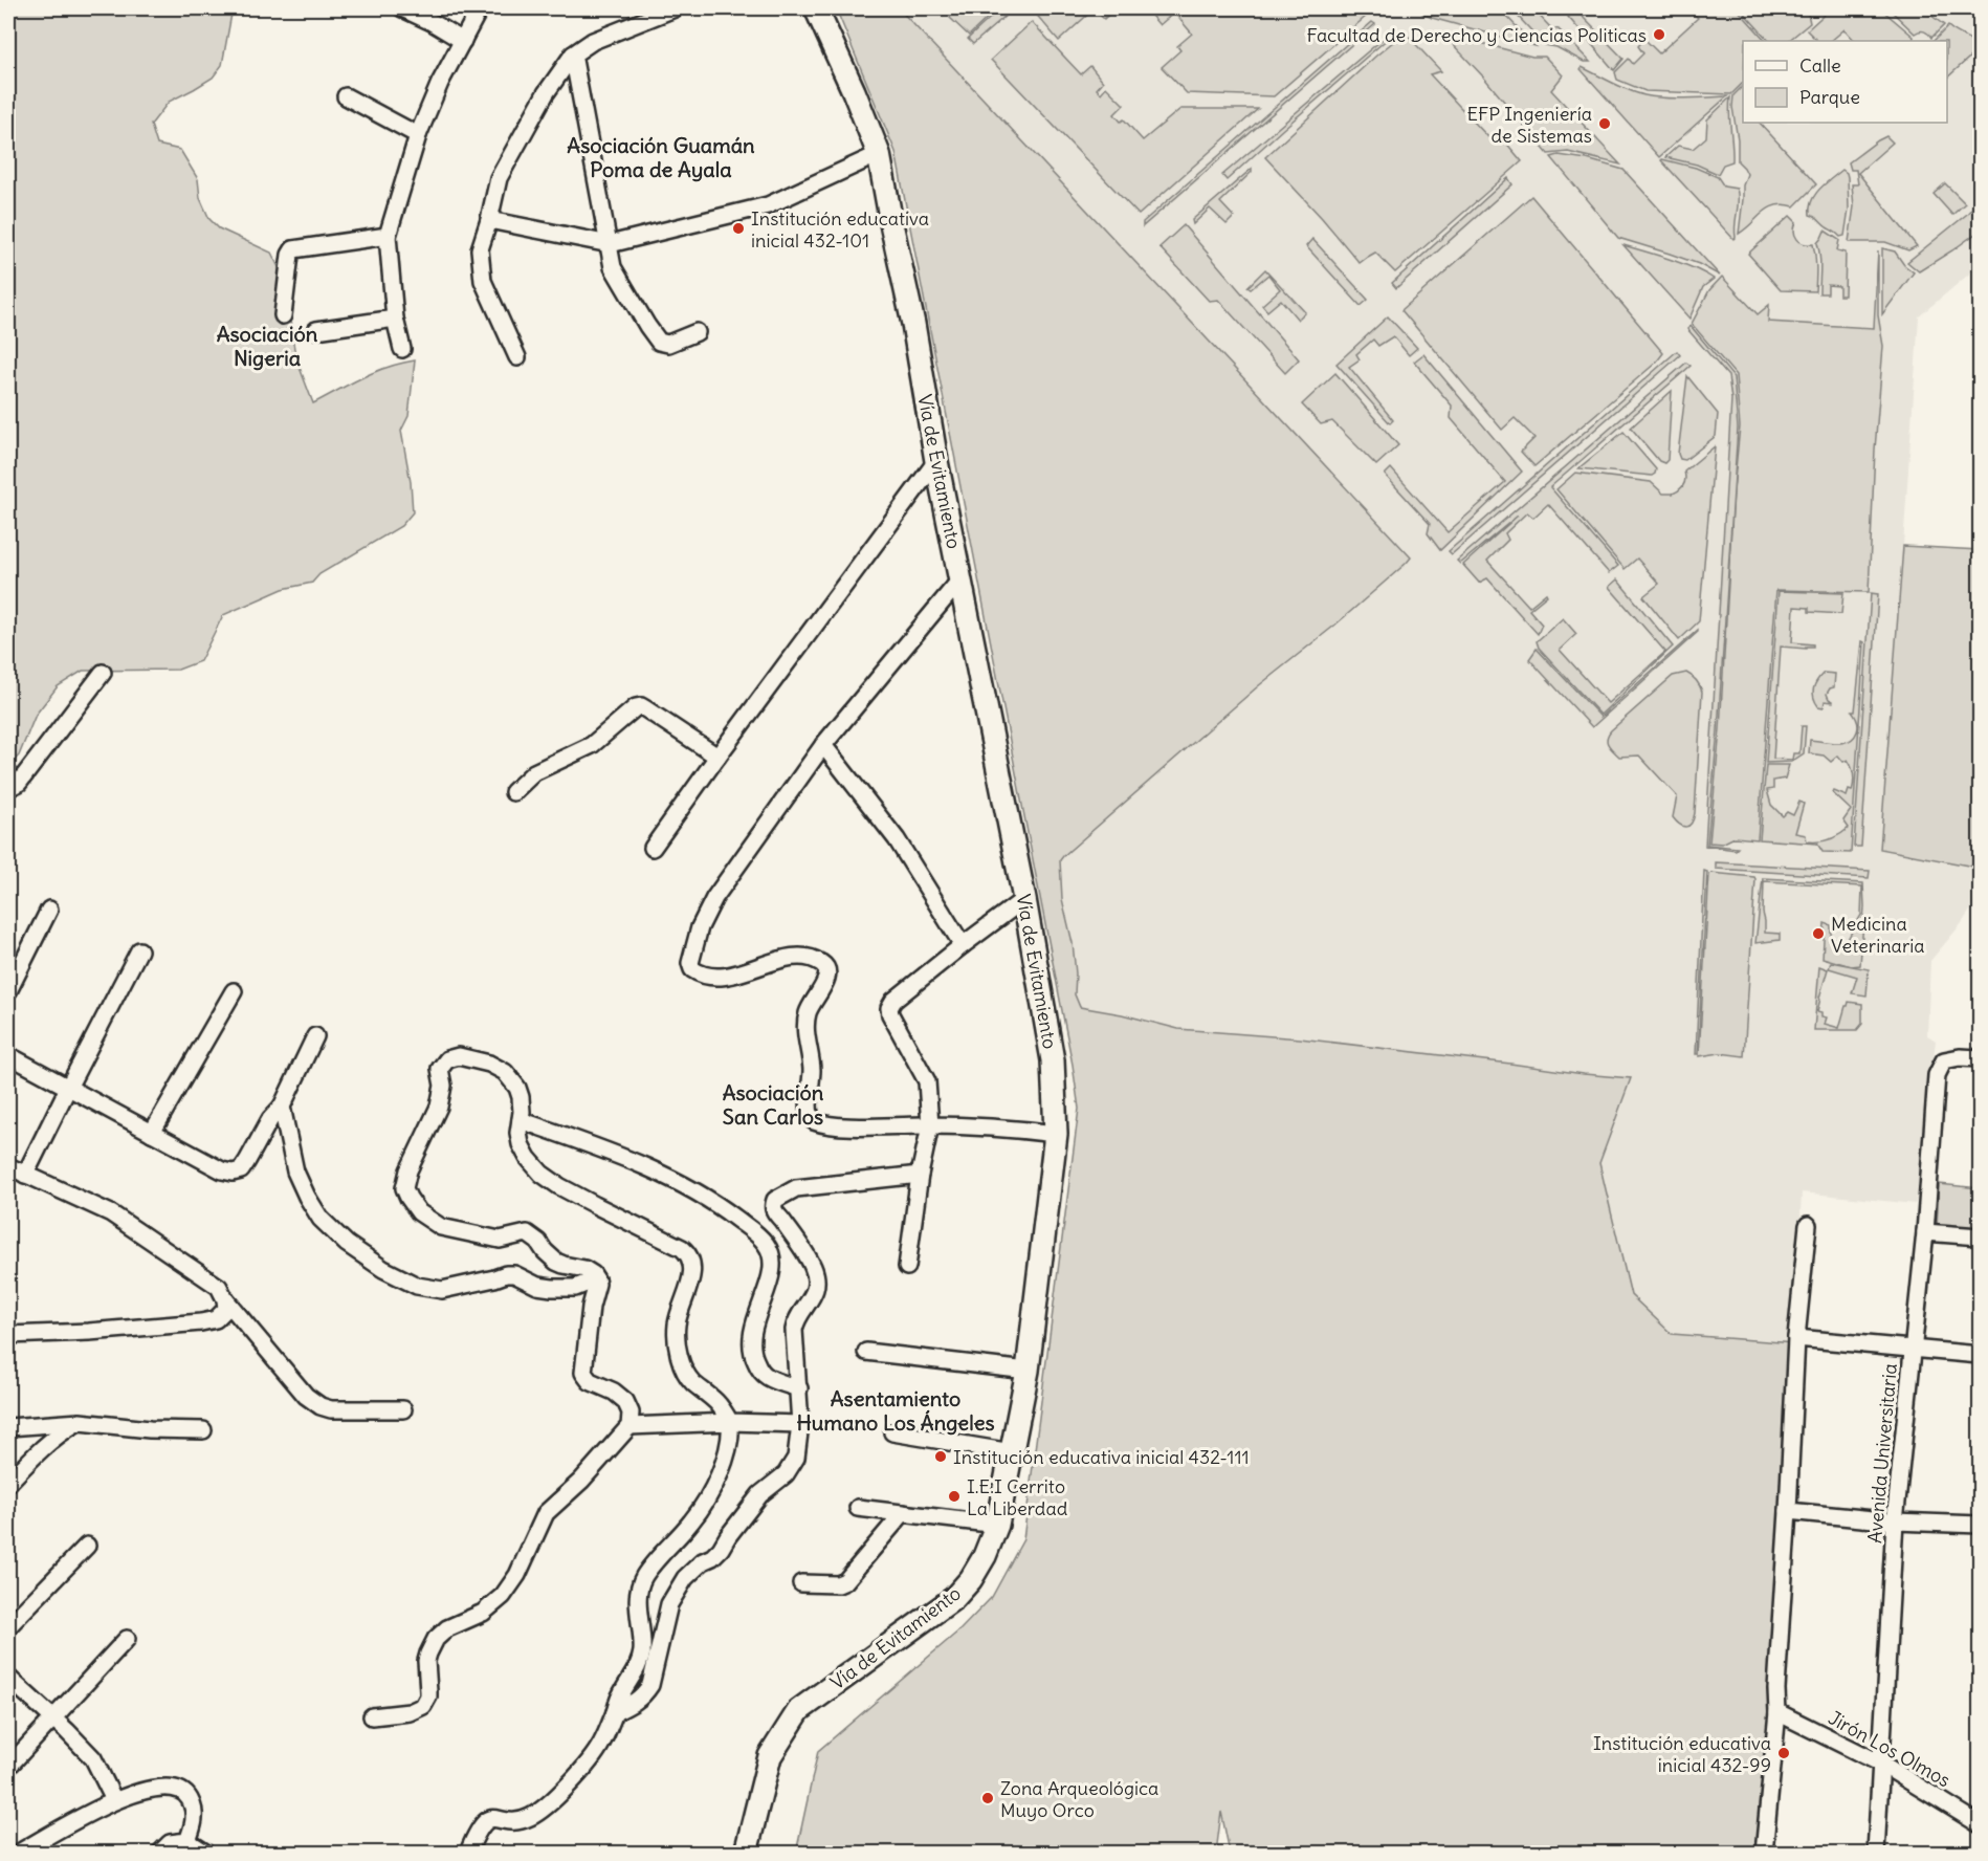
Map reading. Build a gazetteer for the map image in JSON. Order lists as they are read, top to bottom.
{
  "streets": {
    "highway": ["Vía de Evitamiento"],
    "street": ["Avenida Universitaria", "Jirón Los Olmos"]
  },
  "crossings": [
    ["Avenida Universitaria", "Jirón Los Olmos"]
  ],
  "districts": [
    "Asociación Guamán Poma de Ayala",
    "Asociación Nigeria",
    "Asociación San Carlos",
    "Asentamiento Humano Los Ángeles"
  ],
  "places": [
    "Facultad de Derecho y Ciencias Politicas",
    "EFP Ingeniería de Sistemas",
    "Institución educativa inicial 432-101",
    "Medicina Veterinaria",
    "Institución educativa inicial 432-111",
    "I.E.I Cerrito La Liberdad",
    "Institución educativa inicial 432-99",
    "Zona Arqueológica Muyo Orco"
  ],
  "legend": ["Calle", "Parque"]
}
